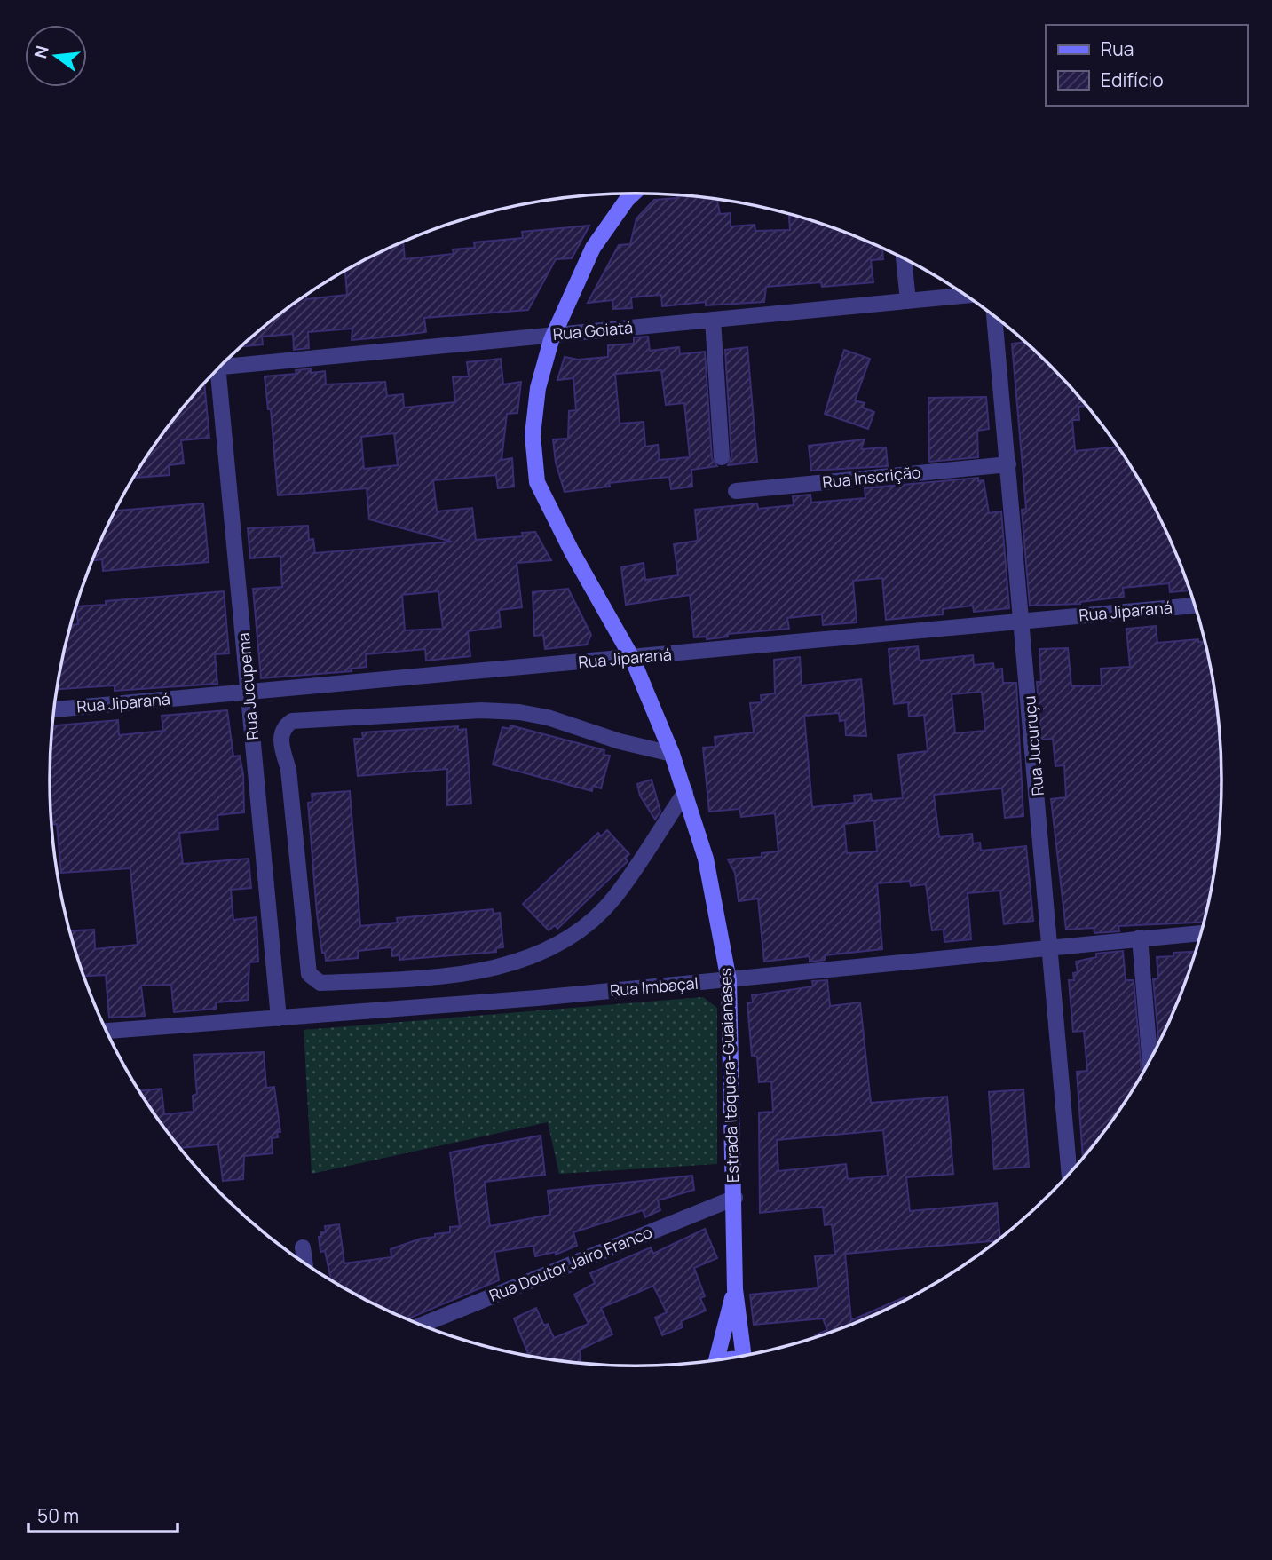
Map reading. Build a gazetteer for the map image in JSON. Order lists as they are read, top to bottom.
{
  "streets": {
    "main road": ["Estrada Itaquera-Guaianases"],
    "street": [
      "Rua Goiatá",
      "Rua Inscrição",
      "Rua Jiparaná",
      "Rua Jucupema",
      "Rua Jucuruçu",
      "Rua Imbaçal",
      "Rua Doutor Jairo Franco"
    ]
  },
  "crossings": [
    ["Rua Goiatá", "Estrada Itaquera-Guaianases"],
    ["Rua Inscrição", "Rua Jucuruçu"],
    ["Rua Jiparaná", "Rua Jucupema"],
    ["Rua Jiparaná", "Rua Jucuruçu"],
    ["Rua Jiparaná", "Estrada Itaquera-Guaianases"],
    ["Rua Jucupema", "Rua Imbaçal"],
    ["Rua Jucuruçu", "Rua Imbaçal"],
    ["Rua Imbaçal", "Estrada Itaquera-Guaianases"],
    ["Estrada Itaquera-Guaianases", "Rua Doutor Jairo Franco"]
  ],
  "legend": ["Rua", "Edifício"],
  "scale_bar": "50 m",
  "north": "left"
}
